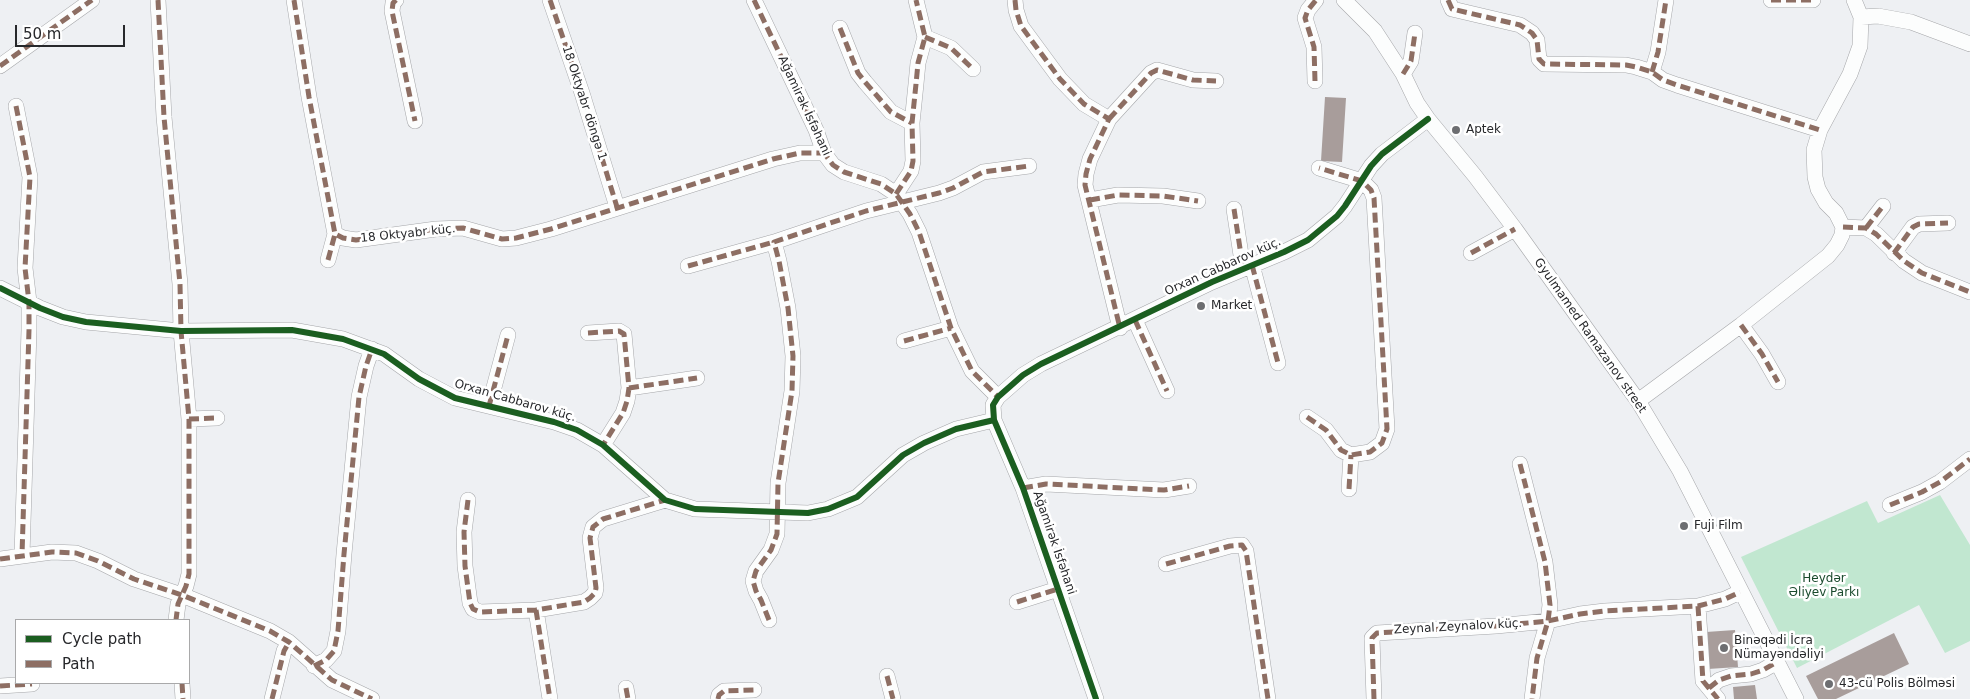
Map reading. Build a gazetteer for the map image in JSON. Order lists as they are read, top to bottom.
{
  "streets": {
    "street": [
      "18 Oktyabr döngə 1",
      "Ağamirək İsfəhani",
      "18 Oktyabr küç.",
      "Orxan Cabbarov küç.",
      "Gyulmamed Ramazanov street",
      "Zeynal Zeynalov küç."
    ]
  },
  "crossings": [
    ["18 Oktyabr döngə 1", "18 Oktyabr küç."],
    ["Ağamirək İsfəhani", "18 Oktyabr küç."],
    ["Ağamirək İsfəhani", "Orxan Cabbarov küç."],
    ["Orxan Cabbarov küç.", "Gyulmamed Ramazanov street"],
    ["Gyulmamed Ramazanov street", "Zeynal Zeynalov küç."]
  ],
  "parks": ["Heydər Əliyev Parkı"],
  "places": [
    "Aptek",
    "Market",
    "Fuji Film",
    "Binəqədi İcra Nümayəndəliyi",
    "43-cü Polis Bölməsi"
  ],
  "legend": ["Cycle path", "Path"],
  "scale_bar": "50 m"
}
